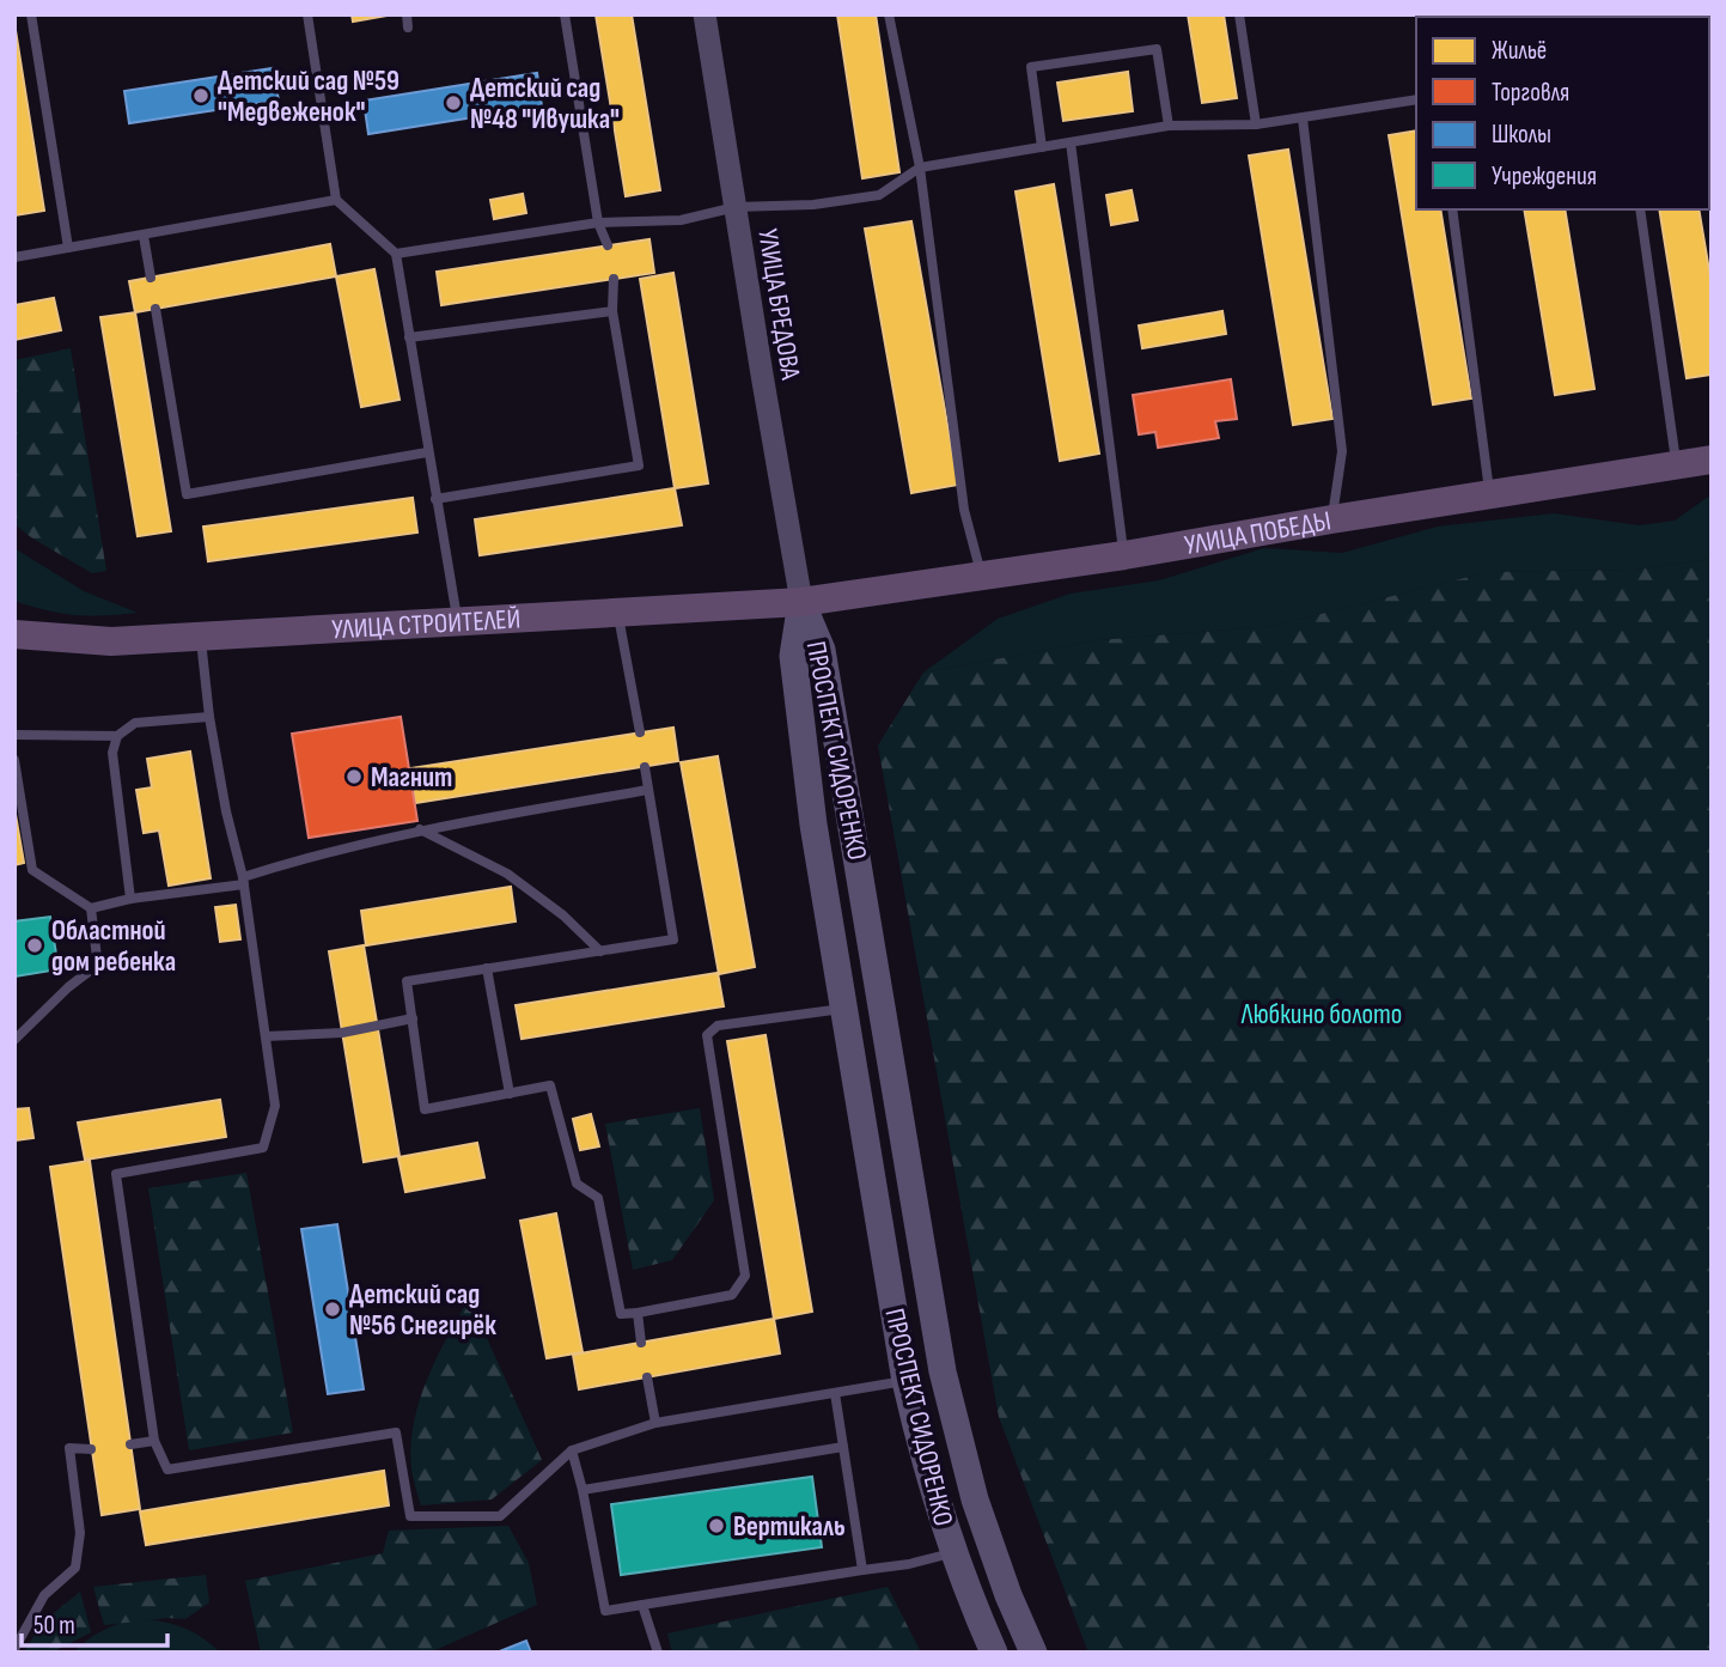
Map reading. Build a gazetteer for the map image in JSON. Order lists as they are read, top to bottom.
{
  "streets": {
    "main road": ["УЛИЦА ПОБЕДЫ", "УЛИЦА СТРОИТЕЛЕЙ", "ПРОСПЕКТ СИДОРЕНКО"],
    "street": ["УЛИЦА БРЕДОВА"]
  },
  "crossings": [
    ["УЛИЦА БРЕДОВА", "УЛИЦА ПОБЕДЫ"],
    ["УЛИЦА БРЕДОВА", "УЛИЦА СТРОИТЕЛЕЙ"],
    ["УЛИЦА БРЕДОВА", "ПРОСПЕКТ СИДОРЕНКО"],
    ["УЛИЦА ПОБЕДЫ", "УЛИЦА СТРОИТЕЛЕЙ"],
    ["УЛИЦА ПОБЕДЫ", "ПРОСПЕКТ СИДОРЕНКО"],
    ["УЛИЦА СТРОИТЕЛЕЙ", "ПРОСПЕКТ СИДОРЕНКО"]
  ],
  "parks": ["Любкино болото"],
  "places": [
    "Детский сад №59 \"Медвеженок\"",
    "Детский сад №48 \"Ивушка\"",
    "Магнит",
    "Областной дом ребенка",
    "Детский сад №56 Снегирёк",
    "Вертикаль"
  ],
  "legend": [
    "Жильё",
    "Торговля",
    "Школы",
    "Учреждения"
  ],
  "scale_bar": "50 m"
}
